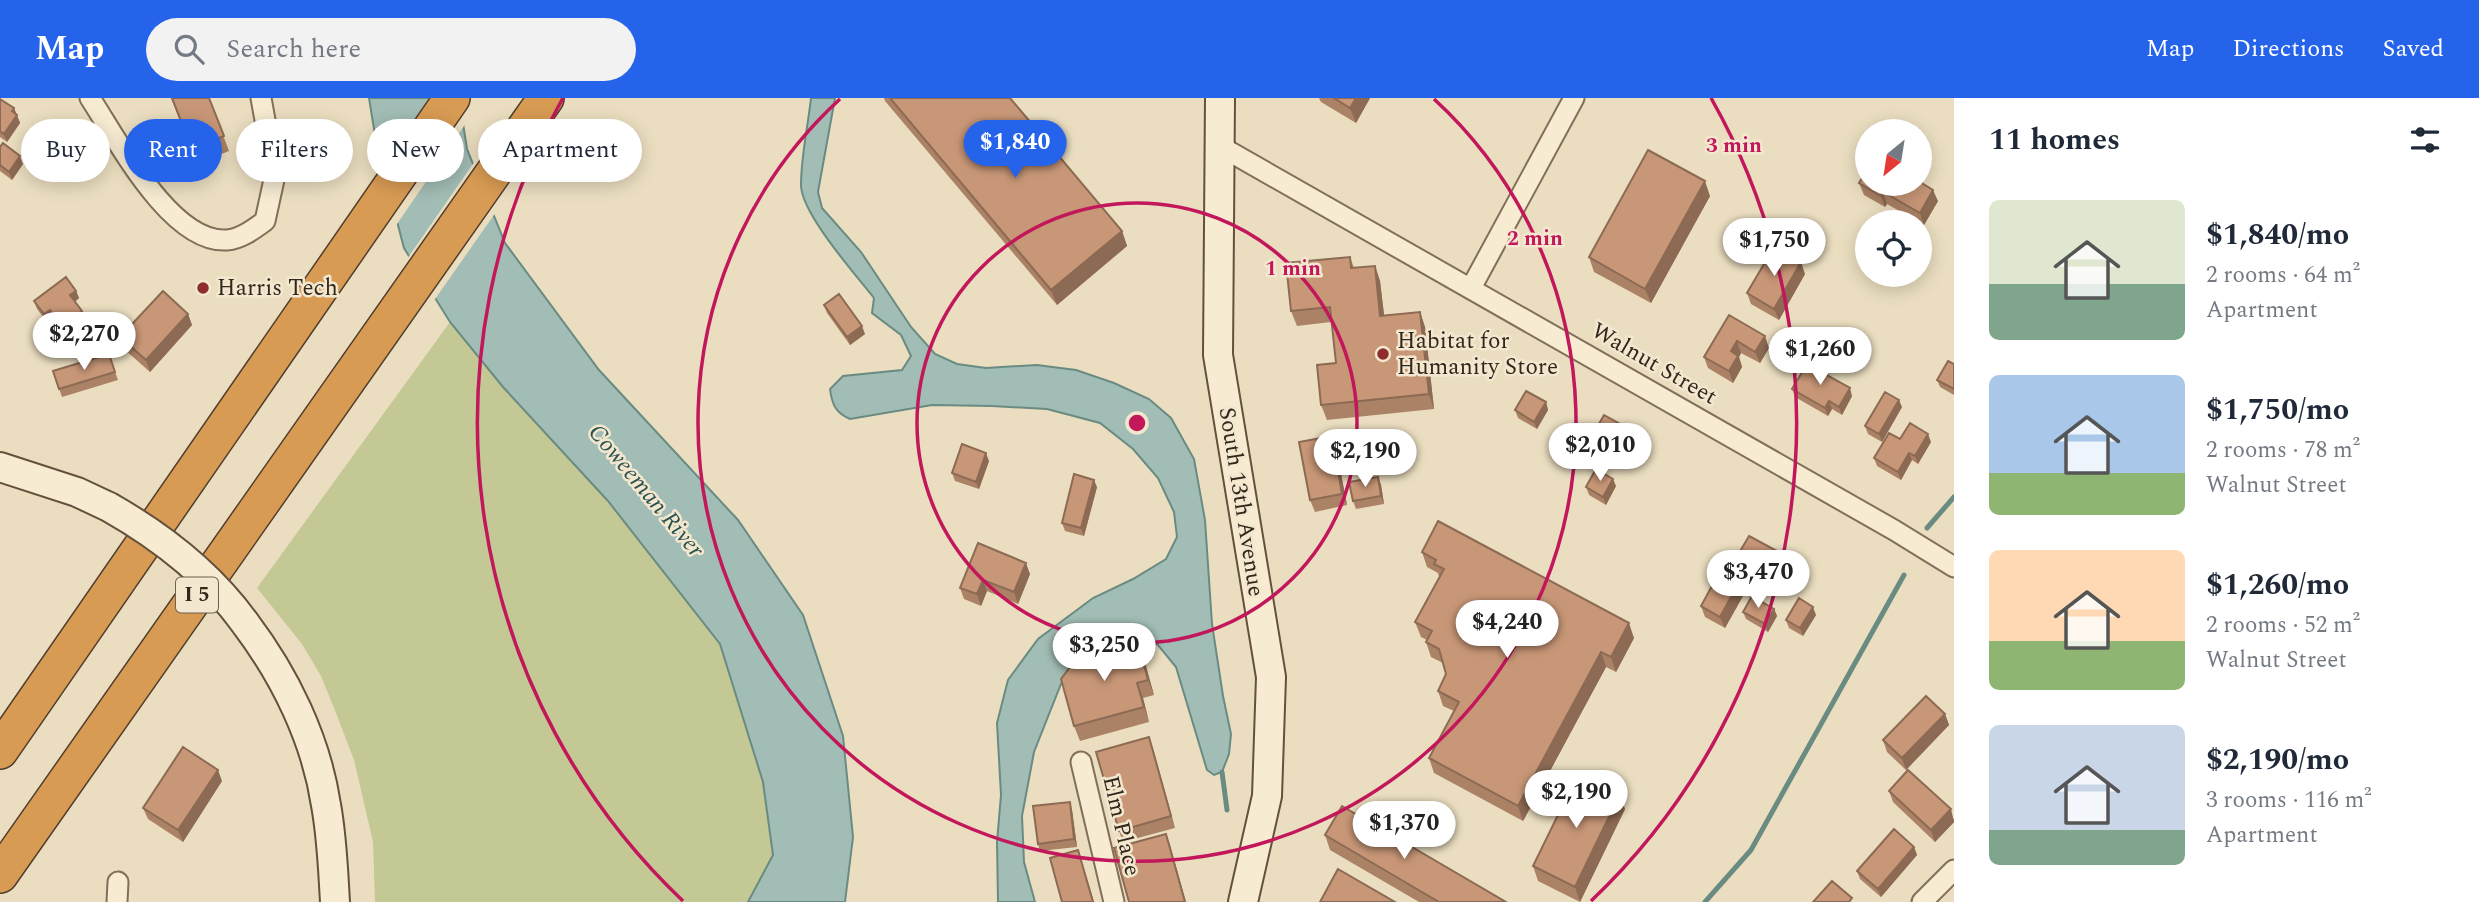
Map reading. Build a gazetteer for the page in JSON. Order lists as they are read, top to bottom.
{
  "streets": {
    "highway": ["I 5"],
    "main road": ["South 13th Avenue"],
    "street": ["Walnut Street", "Elm Place"]
  },
  "crossings": [
    ["Walnut Street", "South 13th Avenue"]
  ],
  "water": ["Coweeman River"],
  "places": ["Harris Tech", "Habitat for Humanity Store"],
  "north": "bottom left",
  "page": {
    "header": "Map",
    "search": "Search here",
    "nav": ["Map", "Directions", "Saved"],
    "heading": "11 homes",
    "chip": [
      "Buy",
      "Rent",
      "Filters",
      "New",
      "Apartment"
    ],
    "price": [
      "$1,840",
      "$1,750",
      "$2,270",
      "$1,260",
      "$2,010",
      "$2,190",
      "$3,470",
      "$4,240",
      "$3,250",
      "$2,190",
      "$1,370"
    ],
    "list": [
      {
        "name": "$1,840/mo",
        "note": "2 rooms · 64 m² · Apartment"
      },
      {
        "name": "$1,750/mo",
        "note": "2 rooms · 78 m² · Walnut Street"
      },
      {
        "name": "$1,260/mo",
        "note": "2 rooms · 52 m² · Walnut Street"
      },
      {
        "name": "$2,190/mo",
        "note": "3 rooms · 116 m² · Apartment"
      }
    ]
  },
  "rings": ["3 min", "2 min", "1 min"]
}
